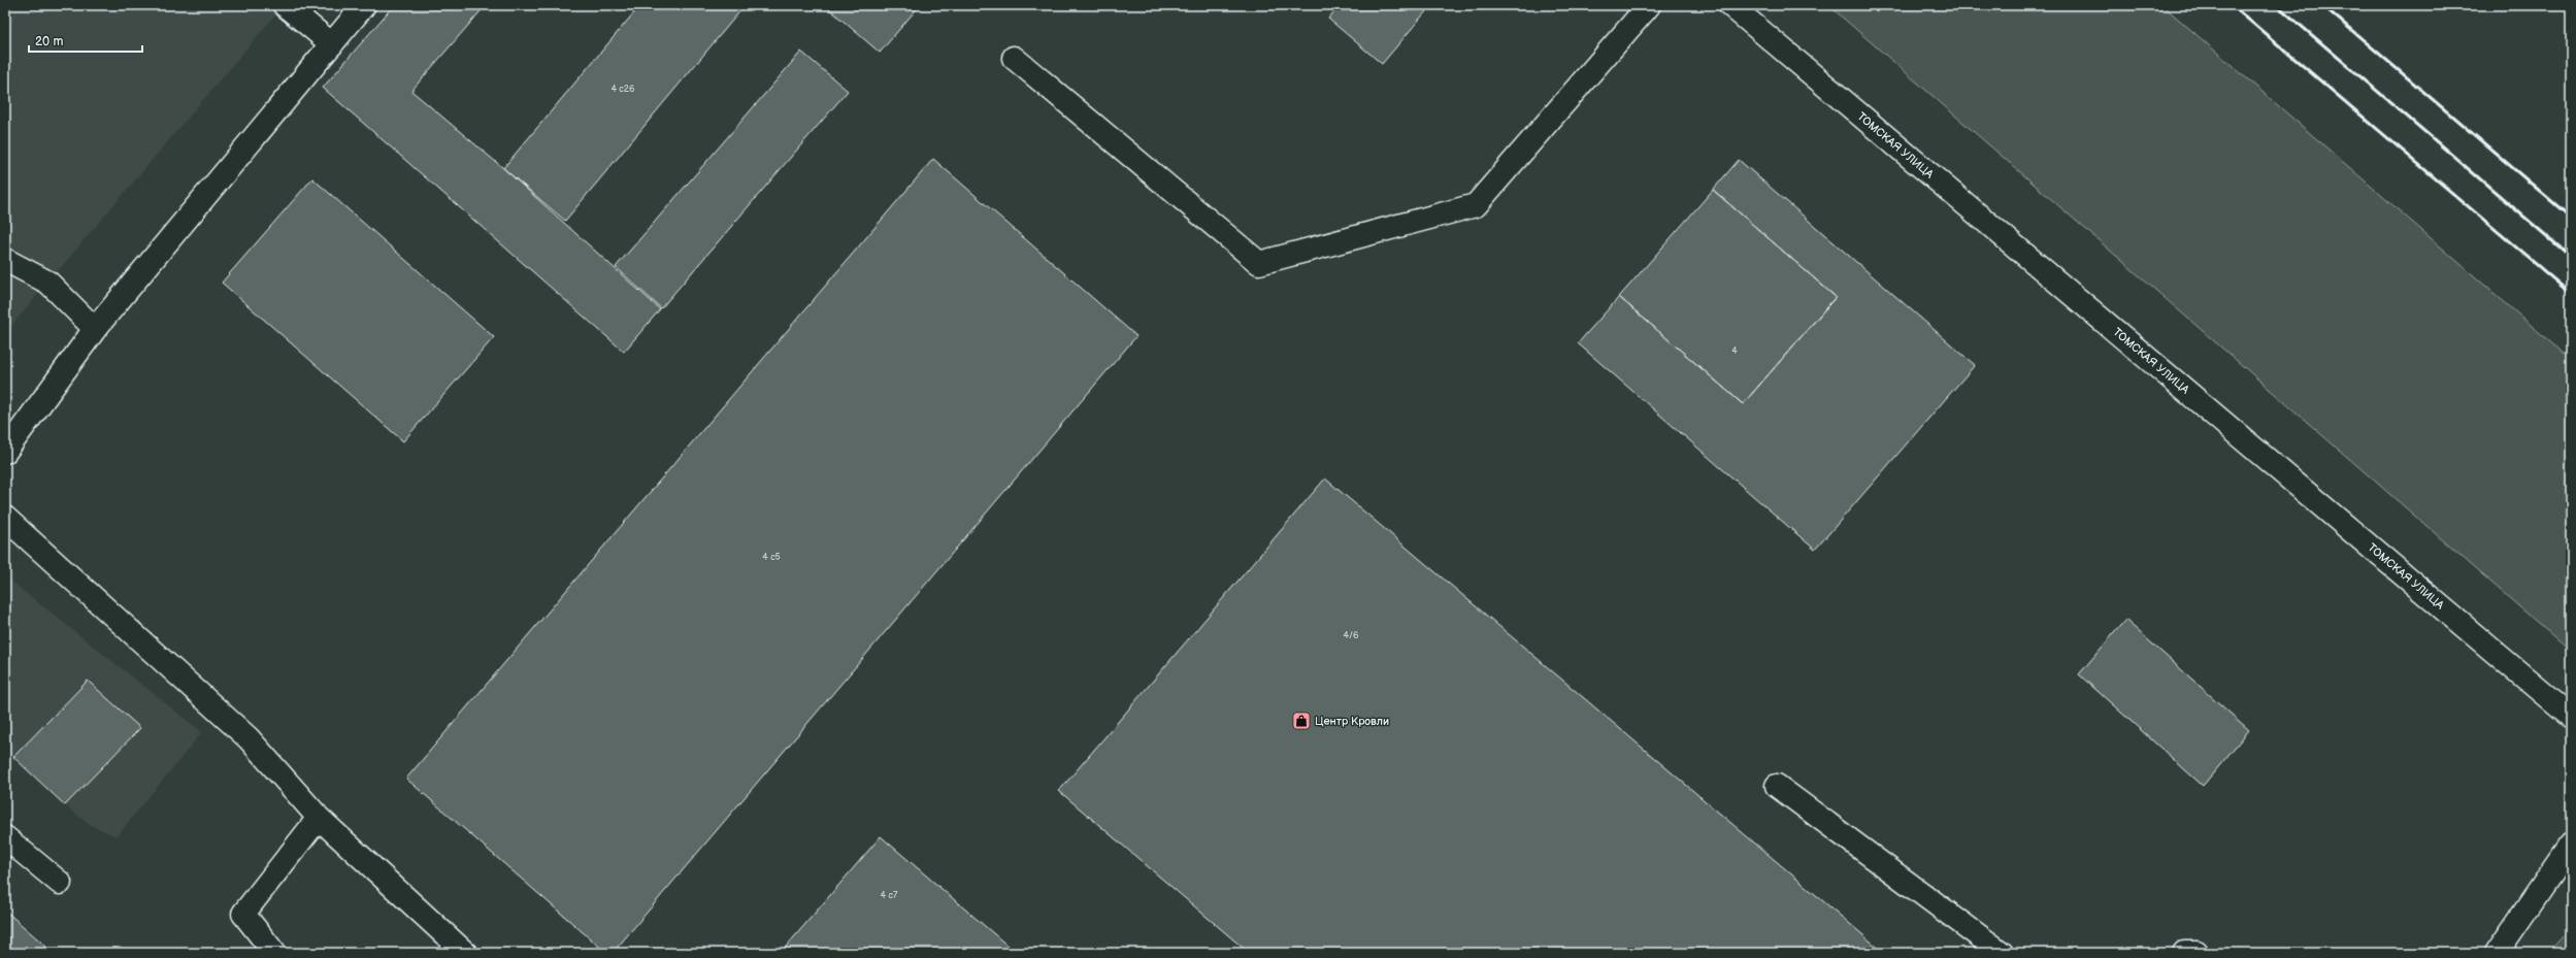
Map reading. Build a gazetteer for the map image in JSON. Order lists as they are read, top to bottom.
{
  "streets": {
    "street": ["ТОМСКАЯ УЛИЦА"]
  },
  "places": {
    "shop": ["Центр Кровли"]
  },
  "house_numbers": [
    "4 с26",
    "4",
    "4 с5",
    "4/6",
    "4 с7"
  ],
  "scale_bar": "20 m"
}
